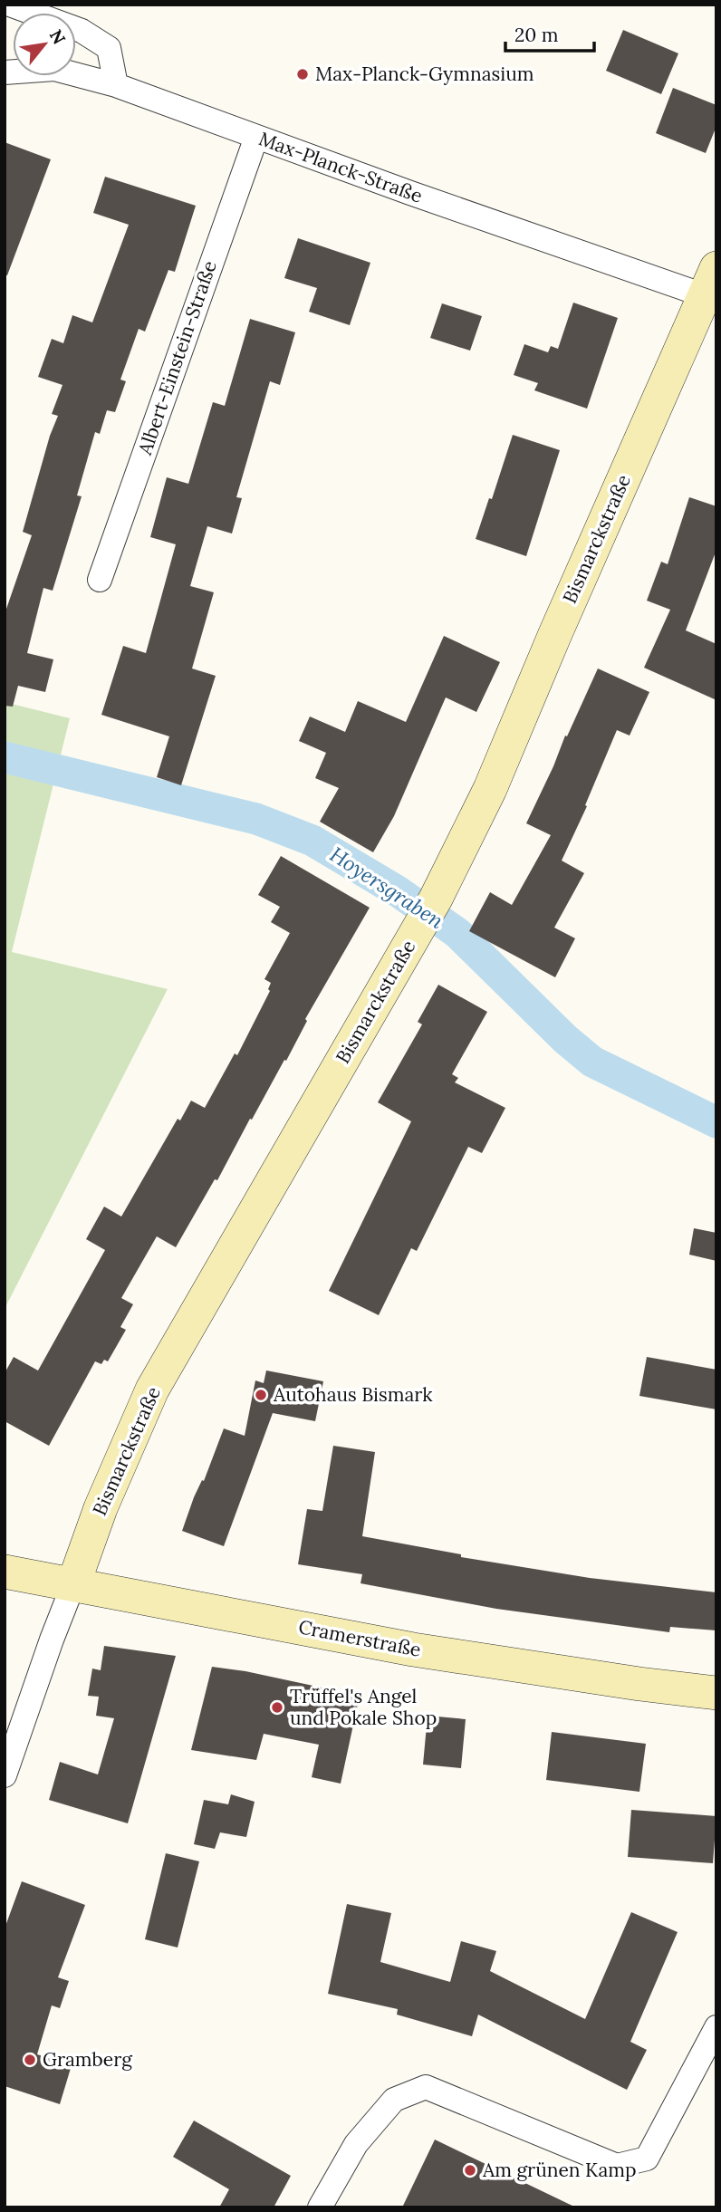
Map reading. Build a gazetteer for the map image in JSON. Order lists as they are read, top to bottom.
{
  "streets": {
    "main road": ["Bismarckstraße", "Cramerstraße"],
    "street": ["Max-Planck-Straße", "Albert-Einstein-Straße"]
  },
  "crossings": [
    ["Max-Planck-Straße", "Albert-Einstein-Straße"],
    ["Max-Planck-Straße", "Bismarckstraße"],
    ["Bismarckstraße", "Cramerstraße"]
  ],
  "water": ["Hoyersgraben"],
  "places": [
    "Max-Planck-Gymnasium",
    "Autohaus Bismark",
    "Trüffel's Angel und Pokale Shop",
    "Gramberg",
    "Am grünen Kamp"
  ],
  "scale_bar": "20 m",
  "north": "top right"
}
